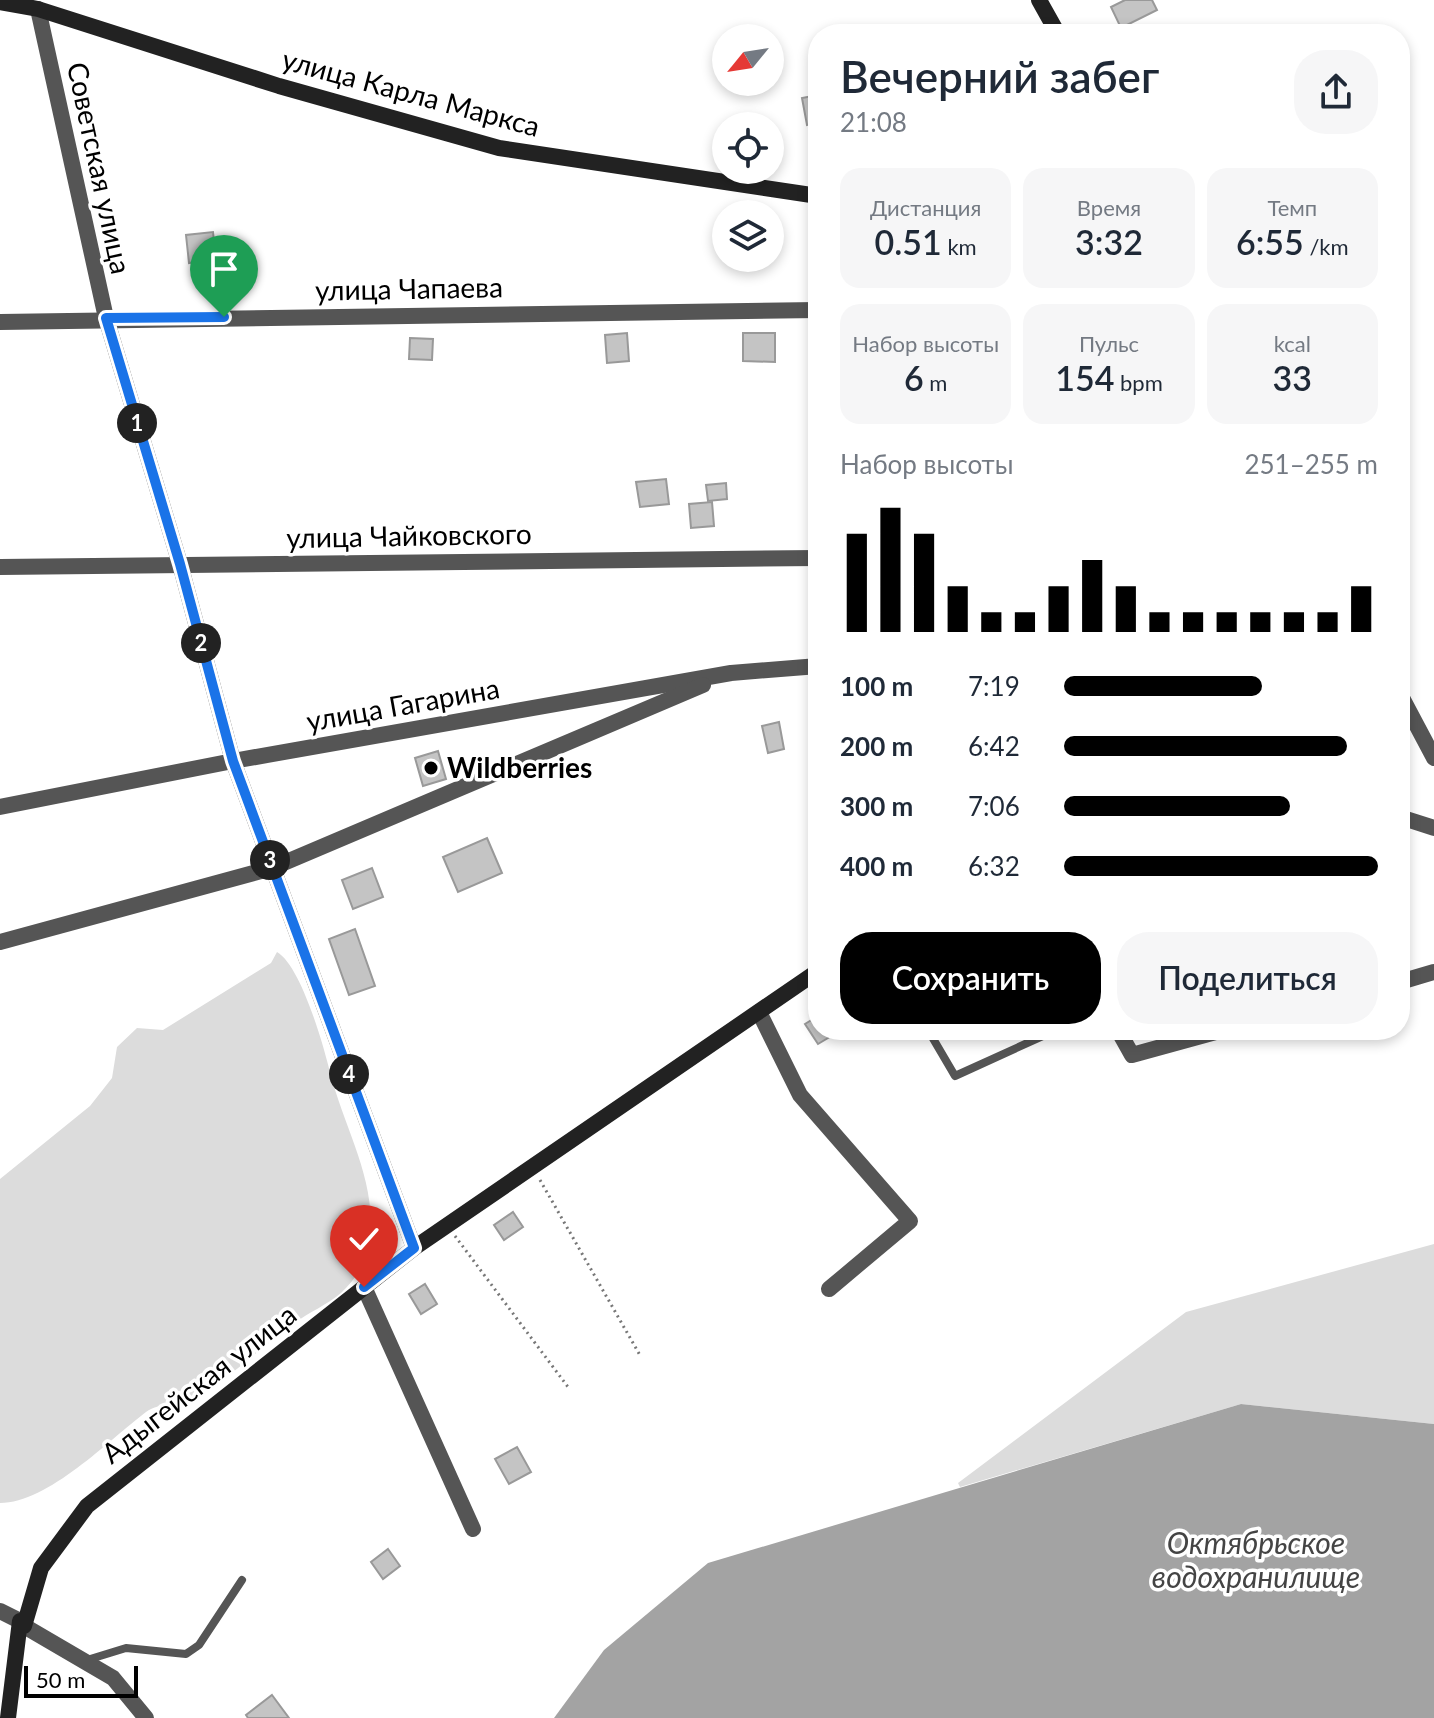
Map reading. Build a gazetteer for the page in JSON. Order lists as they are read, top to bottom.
{
  "streets": {
    "main road": ["улица Карла Маркса", "Адыгейская улица"],
    "street": [
      "Советская улица",
      "улица Чапаева",
      "улица Чайковского",
      "улица Гагарина"
    ]
  },
  "crossings": [
    ["улица Карла Маркса", "Советская улица"],
    ["Советская улица", "улица Чапаева"],
    ["Советская улица", "улица Чайковского"],
    ["Советская улица", "улица Гагарина"],
    ["Советская улица", "Адыгейская улица"]
  ],
  "water": ["Октябрьское водохранилище"],
  "places": ["Wildberries"],
  "scale_bar": "50 m",
  "north": "bottom left",
  "page": {
    "heading": ["Вечерний забег", "21:08"],
    "stats": [
      ["Дистанция", "0.51 km"],
      ["Время", "3:32"],
      ["Темп", "6:55 /km"],
      ["Набор высоты", "6 m"],
      ["Пульс", "154 bpm"],
      ["kcal", "33"]
    ],
    "pins": [
      "1",
      "2",
      "3",
      "4"
    ],
    "chart": ["Набор высоты", "251–255 m"],
    "list": [
      {
        "name": "100 m",
        "note": "7:19"
      },
      {
        "name": "200 m",
        "note": "6:42"
      },
      {
        "name": "300 m",
        "note": "7:06"
      },
      {
        "name": "400 m",
        "note": "6:32"
      }
    ],
    "buttons": ["Сохранить", "Поделиться"],
    "scale": "50 m"
  }
}
